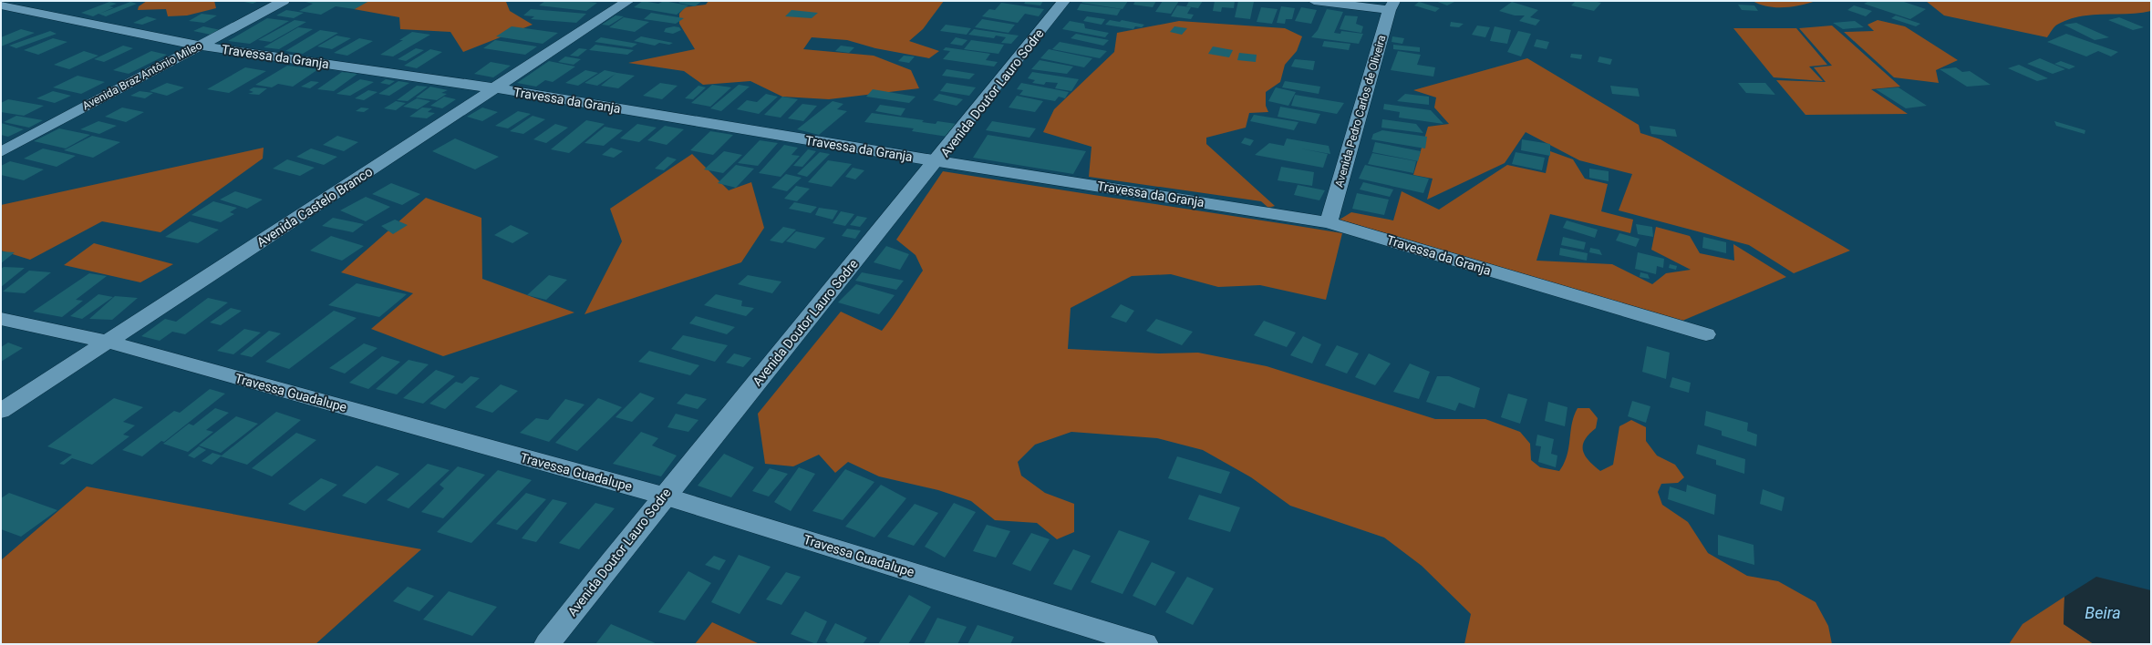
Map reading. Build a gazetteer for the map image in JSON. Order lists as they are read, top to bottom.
{
  "streets": {
    "street": [
      "Travessa da Granja",
      "Avenida Braz Antônio Mileo",
      "Avenida Doutor Lauro Sodre",
      "Avenida Pedro Carlos de Oliveira",
      "Avenida Castelo Branco",
      "Travessa Guadalupe"
    ]
  },
  "crossings": [
    ["Travessa da Granja", "Avenida Braz Antônio Mileo"],
    ["Travessa da Granja", "Avenida Doutor Lauro Sodre"],
    ["Travessa da Granja", "Avenida Pedro Carlos de Oliveira"],
    ["Travessa da Granja", "Avenida Castelo Branco"],
    ["Avenida Doutor Lauro Sodre", "Travessa Guadalupe"],
    ["Avenida Castelo Branco", "Travessa Guadalupe"]
  ],
  "water": ["Beira"]
}
